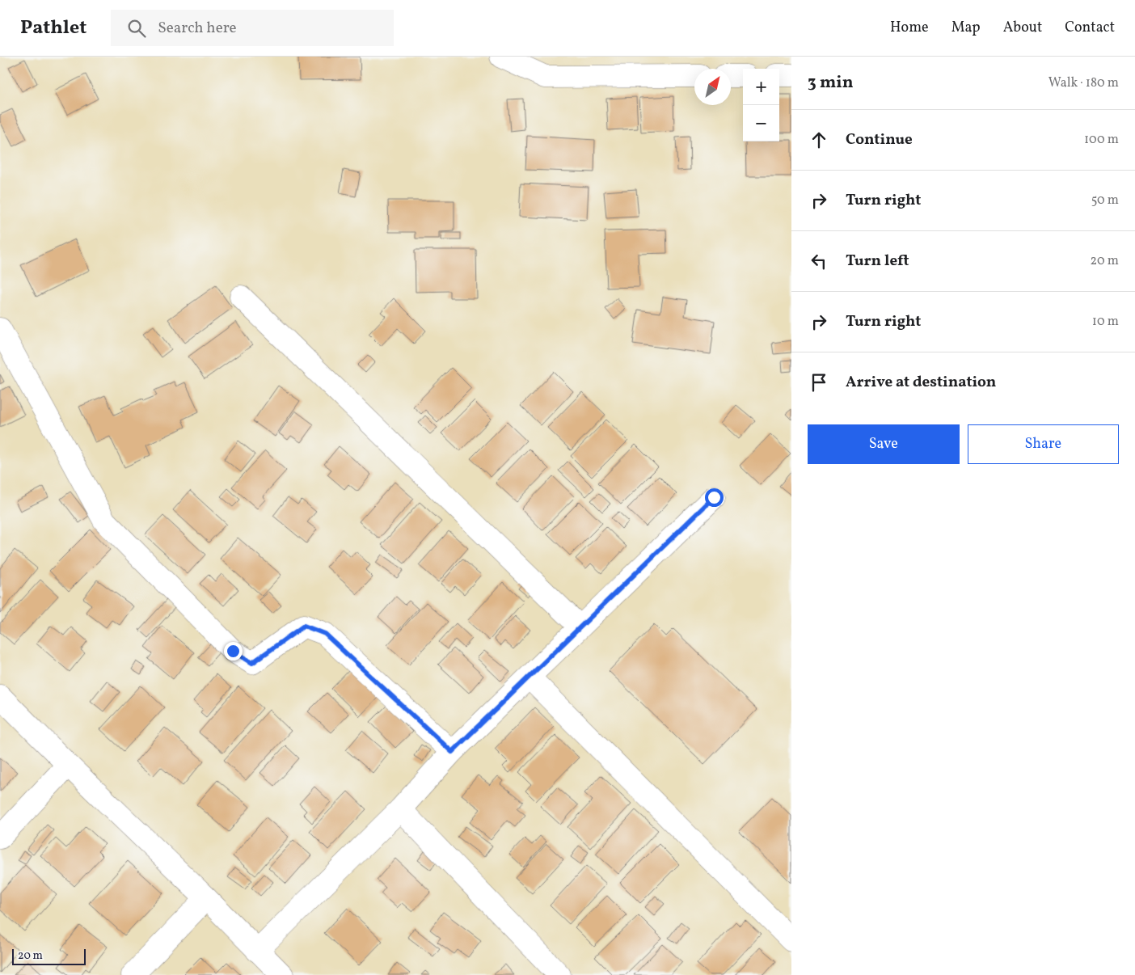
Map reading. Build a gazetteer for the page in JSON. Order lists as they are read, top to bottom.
{
  "scale_bar": "20 m",
  "north": "top right",
  "page": {
    "header": "Pathlet",
    "search": "Search here",
    "nav": [
      "Home",
      "Map",
      "About",
      "Contact"
    ],
    "heading": ["3 min", "Walk · 180 m"],
    "map_buttons": ["+", "−"],
    "list": [
      ["Continue", "100 m"],
      ["Turn right", "50 m"],
      ["Turn left", "20 m"],
      ["Turn right", "10 m"],
      "Arrive at destination"
    ],
    "buttons": ["Save", "Share"],
    "scale": "20 m"
  }
}
